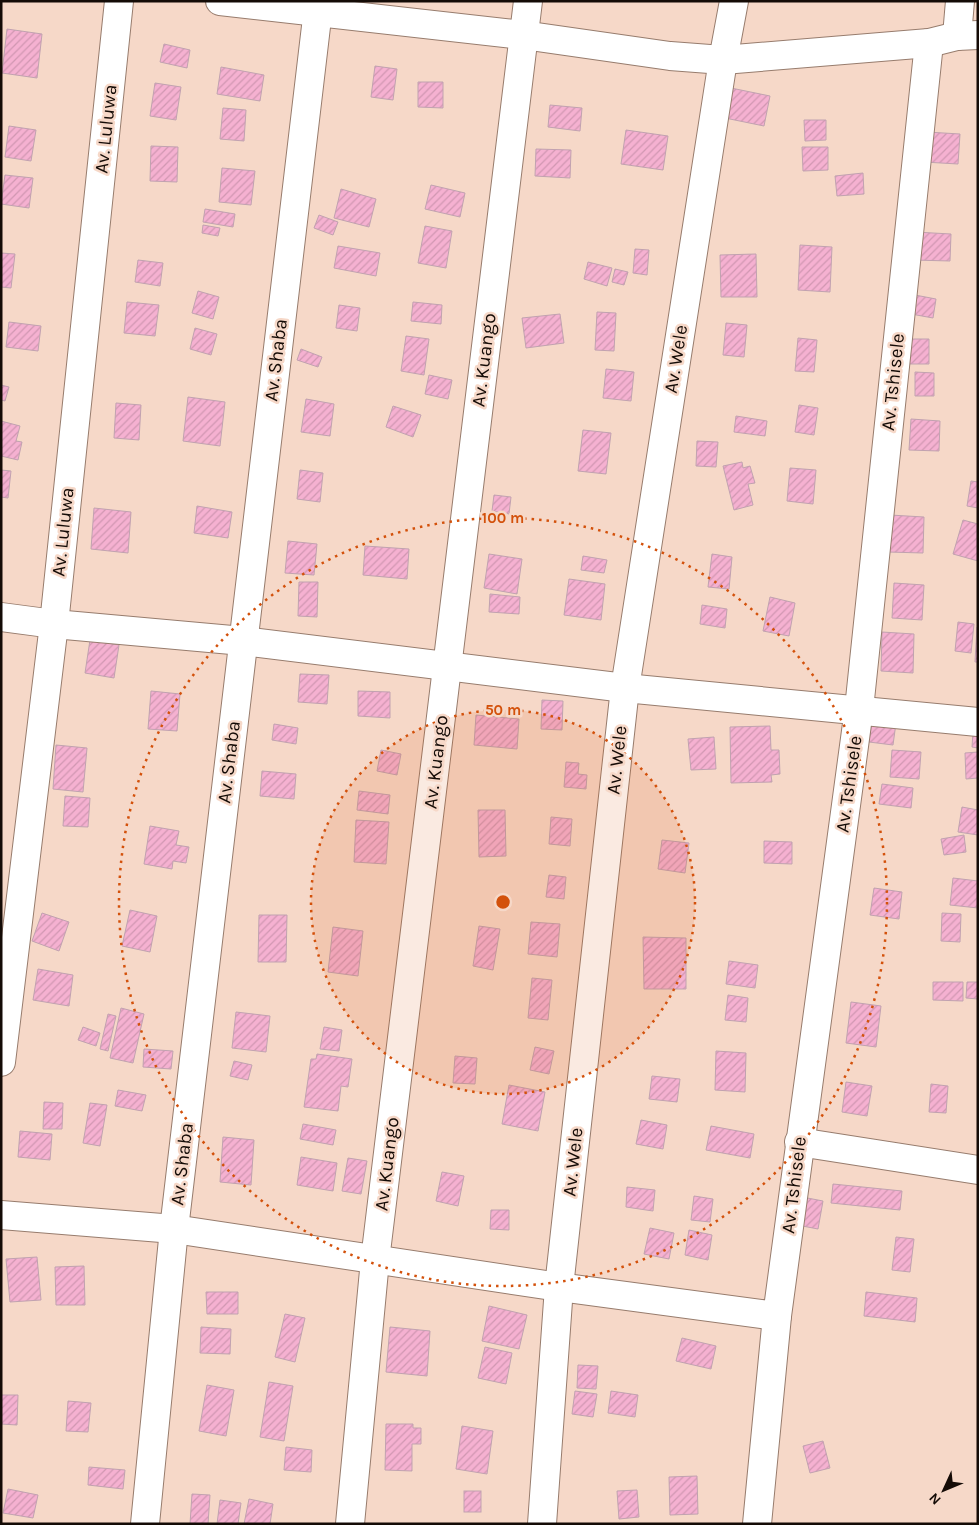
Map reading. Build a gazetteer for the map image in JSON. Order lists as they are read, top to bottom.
{
  "streets": {
    "street": [
      "Av. Luluwa",
      "Av. Wele",
      "Av. Shaba",
      "Av. Kuango",
      "Av. Tshisele"
    ]
  },
  "north": "bottom left",
  "rings": ["100 m", "50 m"]
}
